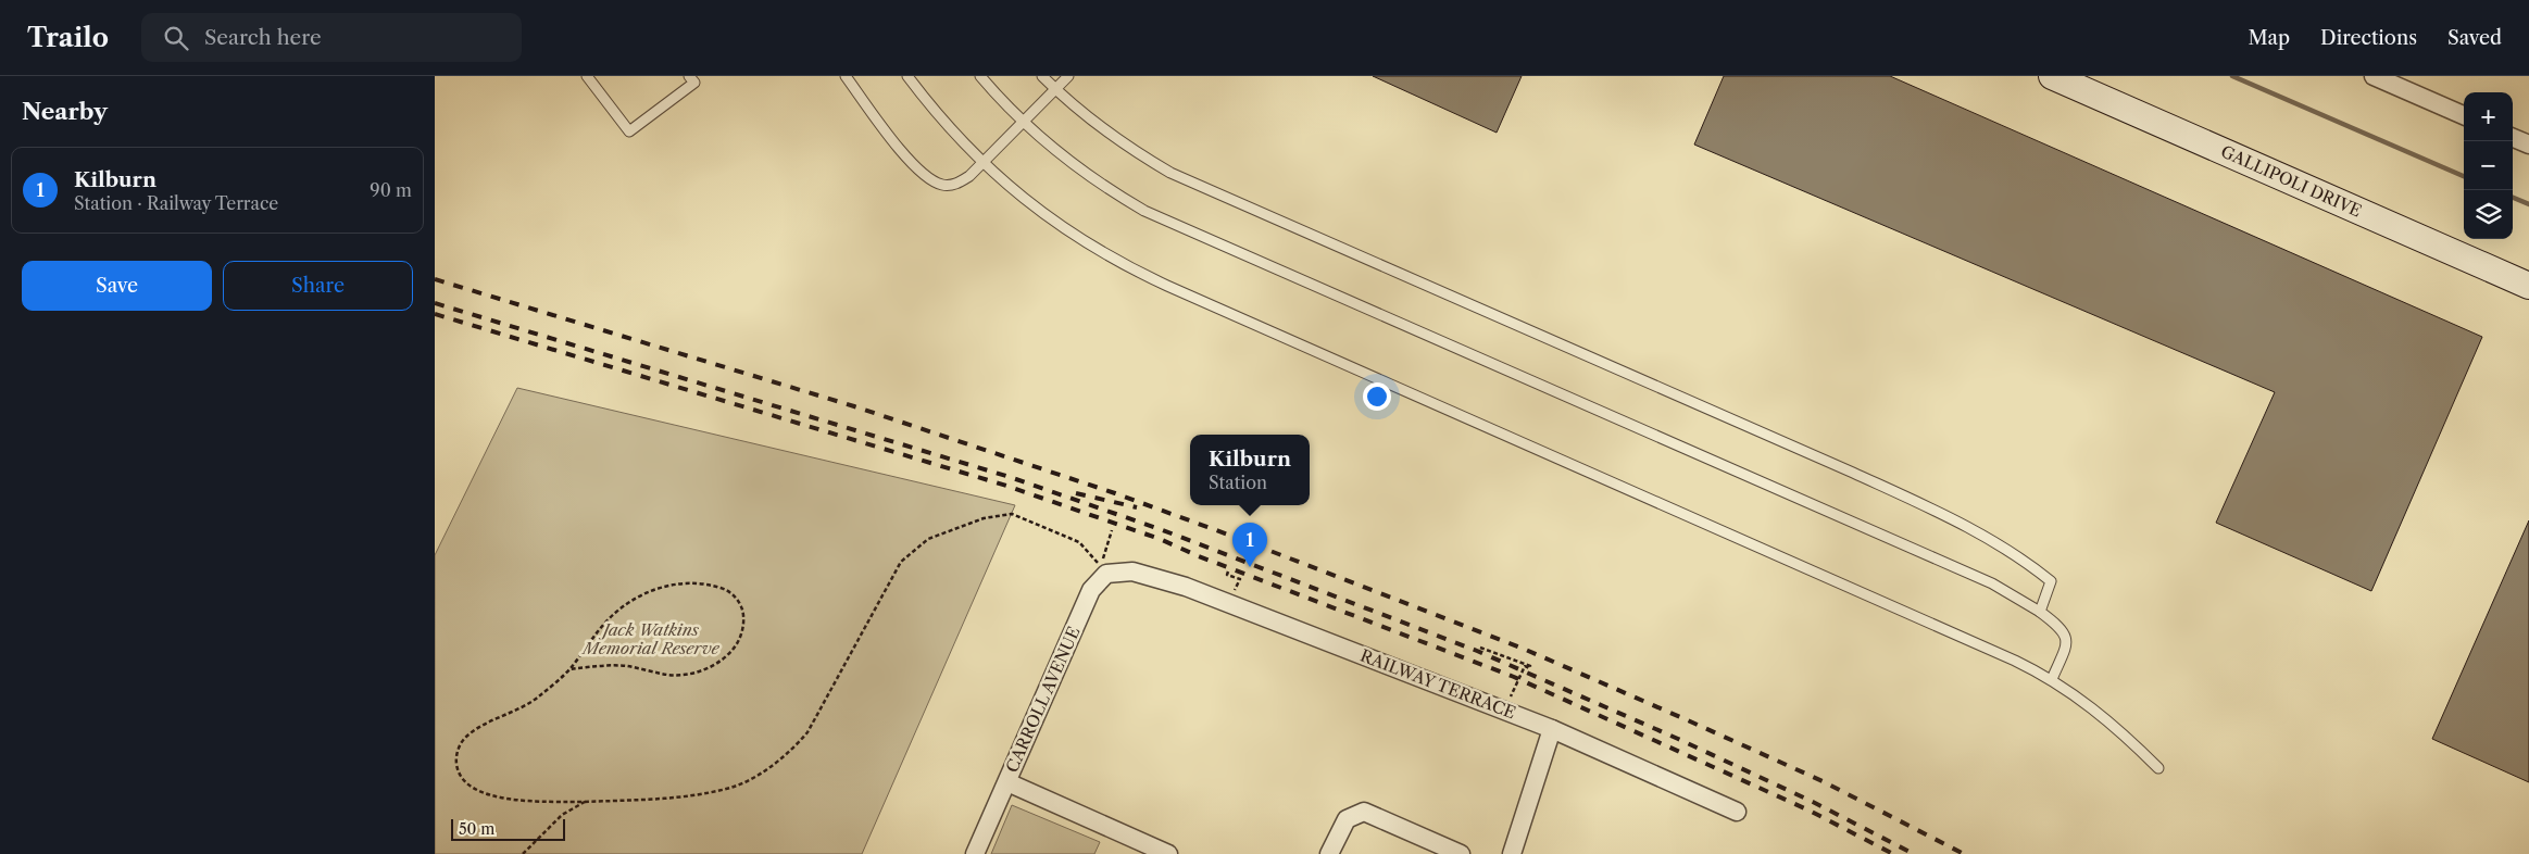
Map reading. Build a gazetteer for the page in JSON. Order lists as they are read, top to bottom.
{
  "streets": {
    "street": ["GALLIPOLI DRIVE", "RAILWAY TERRACE", "CARROLL AVENUE"]
  },
  "crossings": [
    ["RAILWAY TERRACE", "CARROLL AVENUE"]
  ],
  "parks": ["Jack Watkins Memorial Reserve"],
  "scale_bar": "50 m",
  "page": {
    "header": "Trailo",
    "search": "Search here",
    "nav": ["Map", "Directions", "Saved"],
    "heading": "Nearby",
    "map_buttons": ["+", "−"],
    "list": [
      {
        "mark": "1",
        "name": "Kilburn",
        "note": "Station · Railway Terrace",
        "value": "90 m"
      }
    ],
    "buttons": ["Save", "Share"],
    "popup": ["Kilburn", "Station"],
    "pins": "1",
    "scale": "50 m"
  }
}
